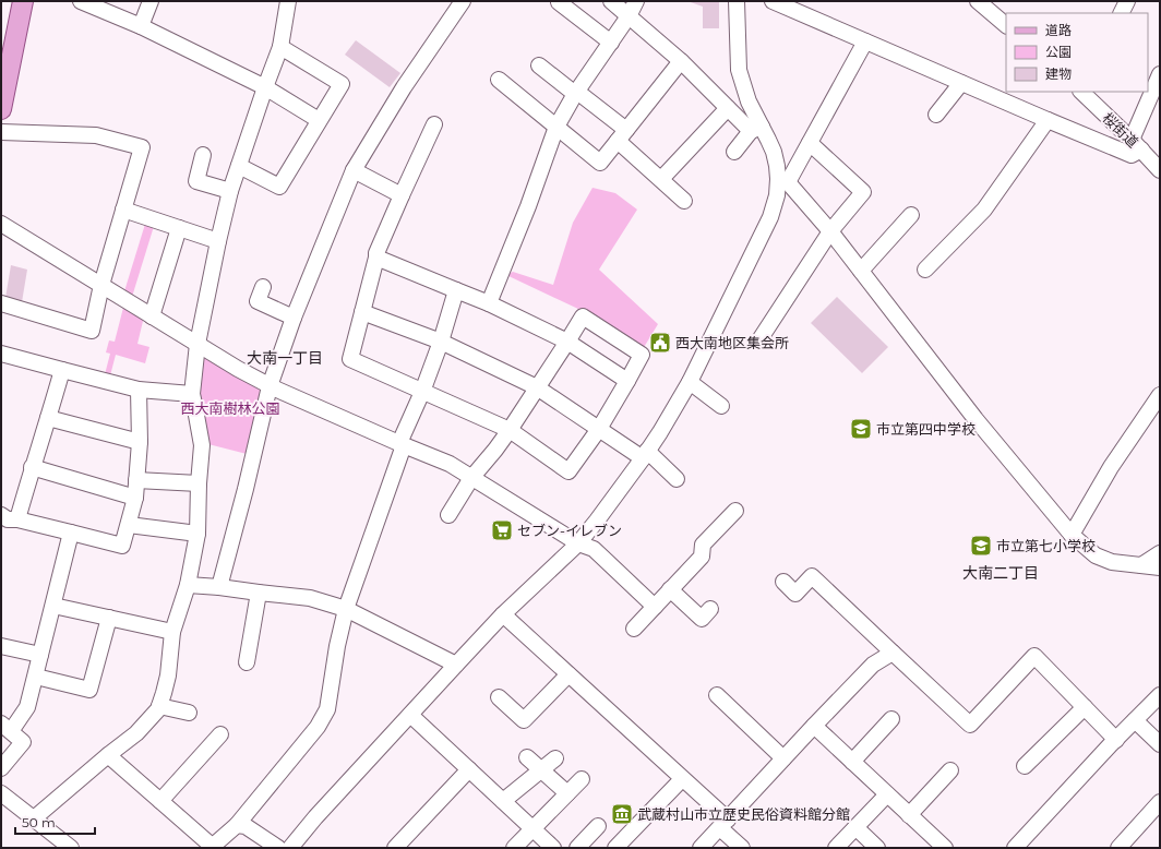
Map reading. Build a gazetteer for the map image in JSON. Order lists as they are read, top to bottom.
{
  "streets": {
    "street": ["桜街道"]
  },
  "districts": ["大南一丁目", "大南二丁目"],
  "parks": ["西大南樹林公園"],
  "places": {
    "public building": ["西大南地区集会所"],
    "school or university": ["市立第四中学校", "市立第七小学校"],
    "supermarket": ["セブン-イレブン"],
    "museum": ["武蔵村山市立歴史民俗資料館分館"]
  },
  "legend": ["道路", "公園", "建物"],
  "scale_bar": "50 m"
}
